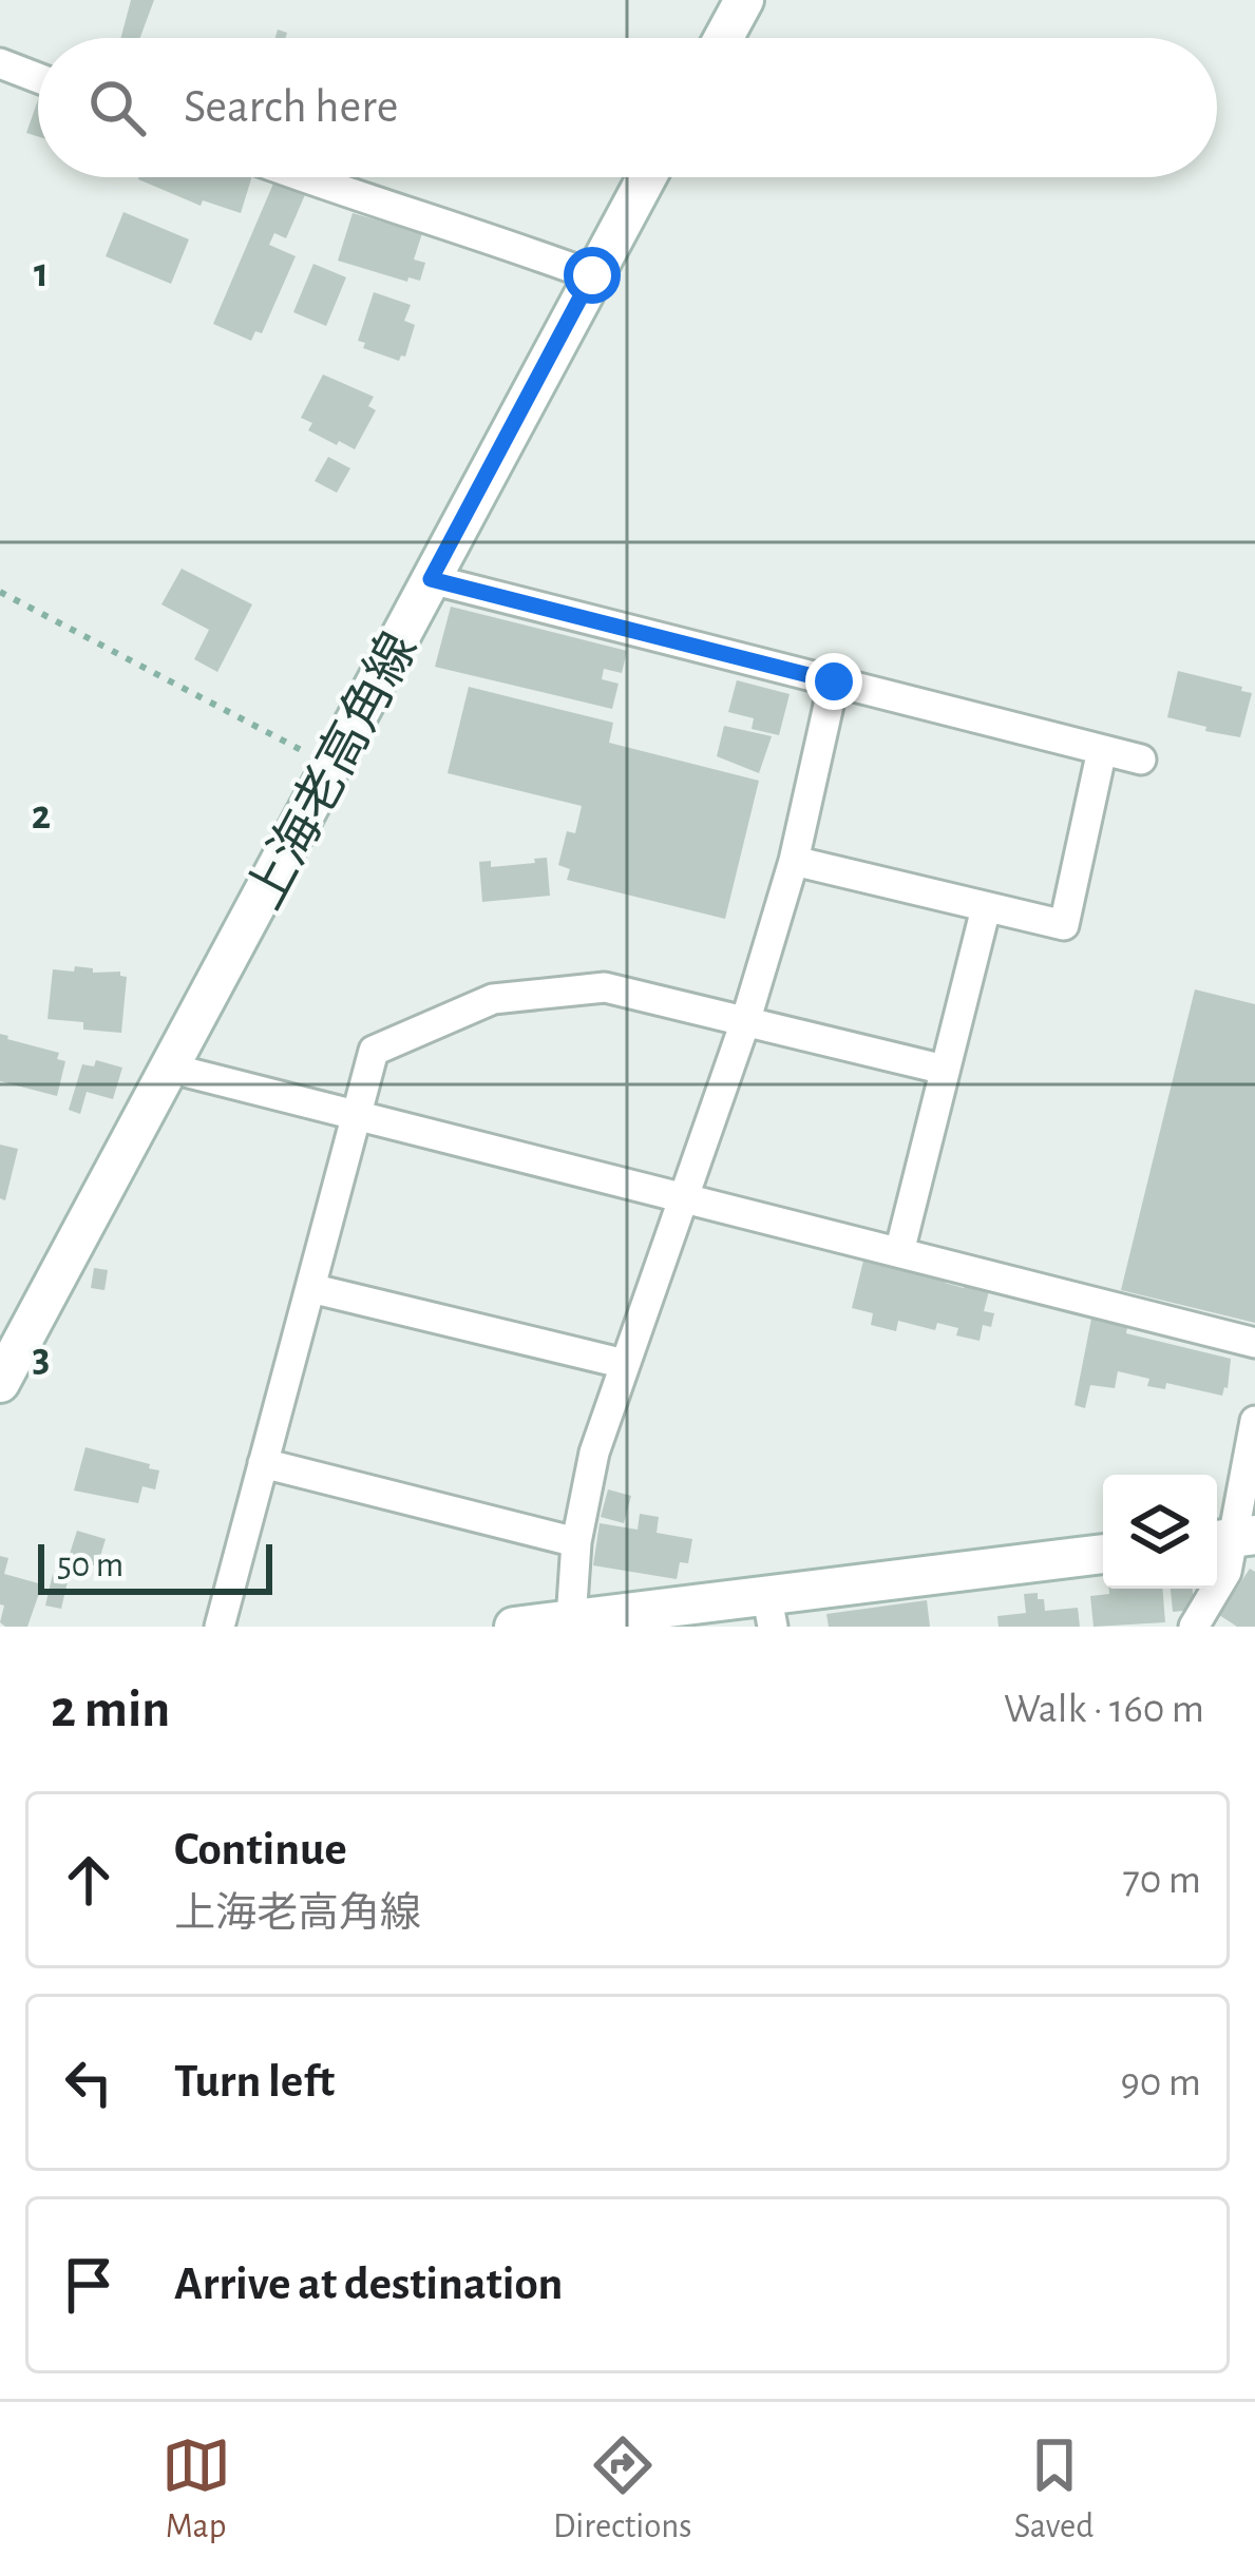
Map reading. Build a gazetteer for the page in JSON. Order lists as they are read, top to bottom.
{
  "streets": {
    "main road": ["上海老高角線"]
  },
  "scale_bar": "50 m",
  "page": {
    "search": "Search here",
    "scale": "50 m",
    "heading": ["2 min", "Walk · 160 m"],
    "list": [
      ["Continue", "上海老高角線", "70 m"],
      ["Turn left", "90 m"],
      "Arrive at destination"
    ],
    "nav": ["Map", "Directions", "Saved"]
  },
  "grid": {
    "rows": ["1", "2", "3"]
  }
}
